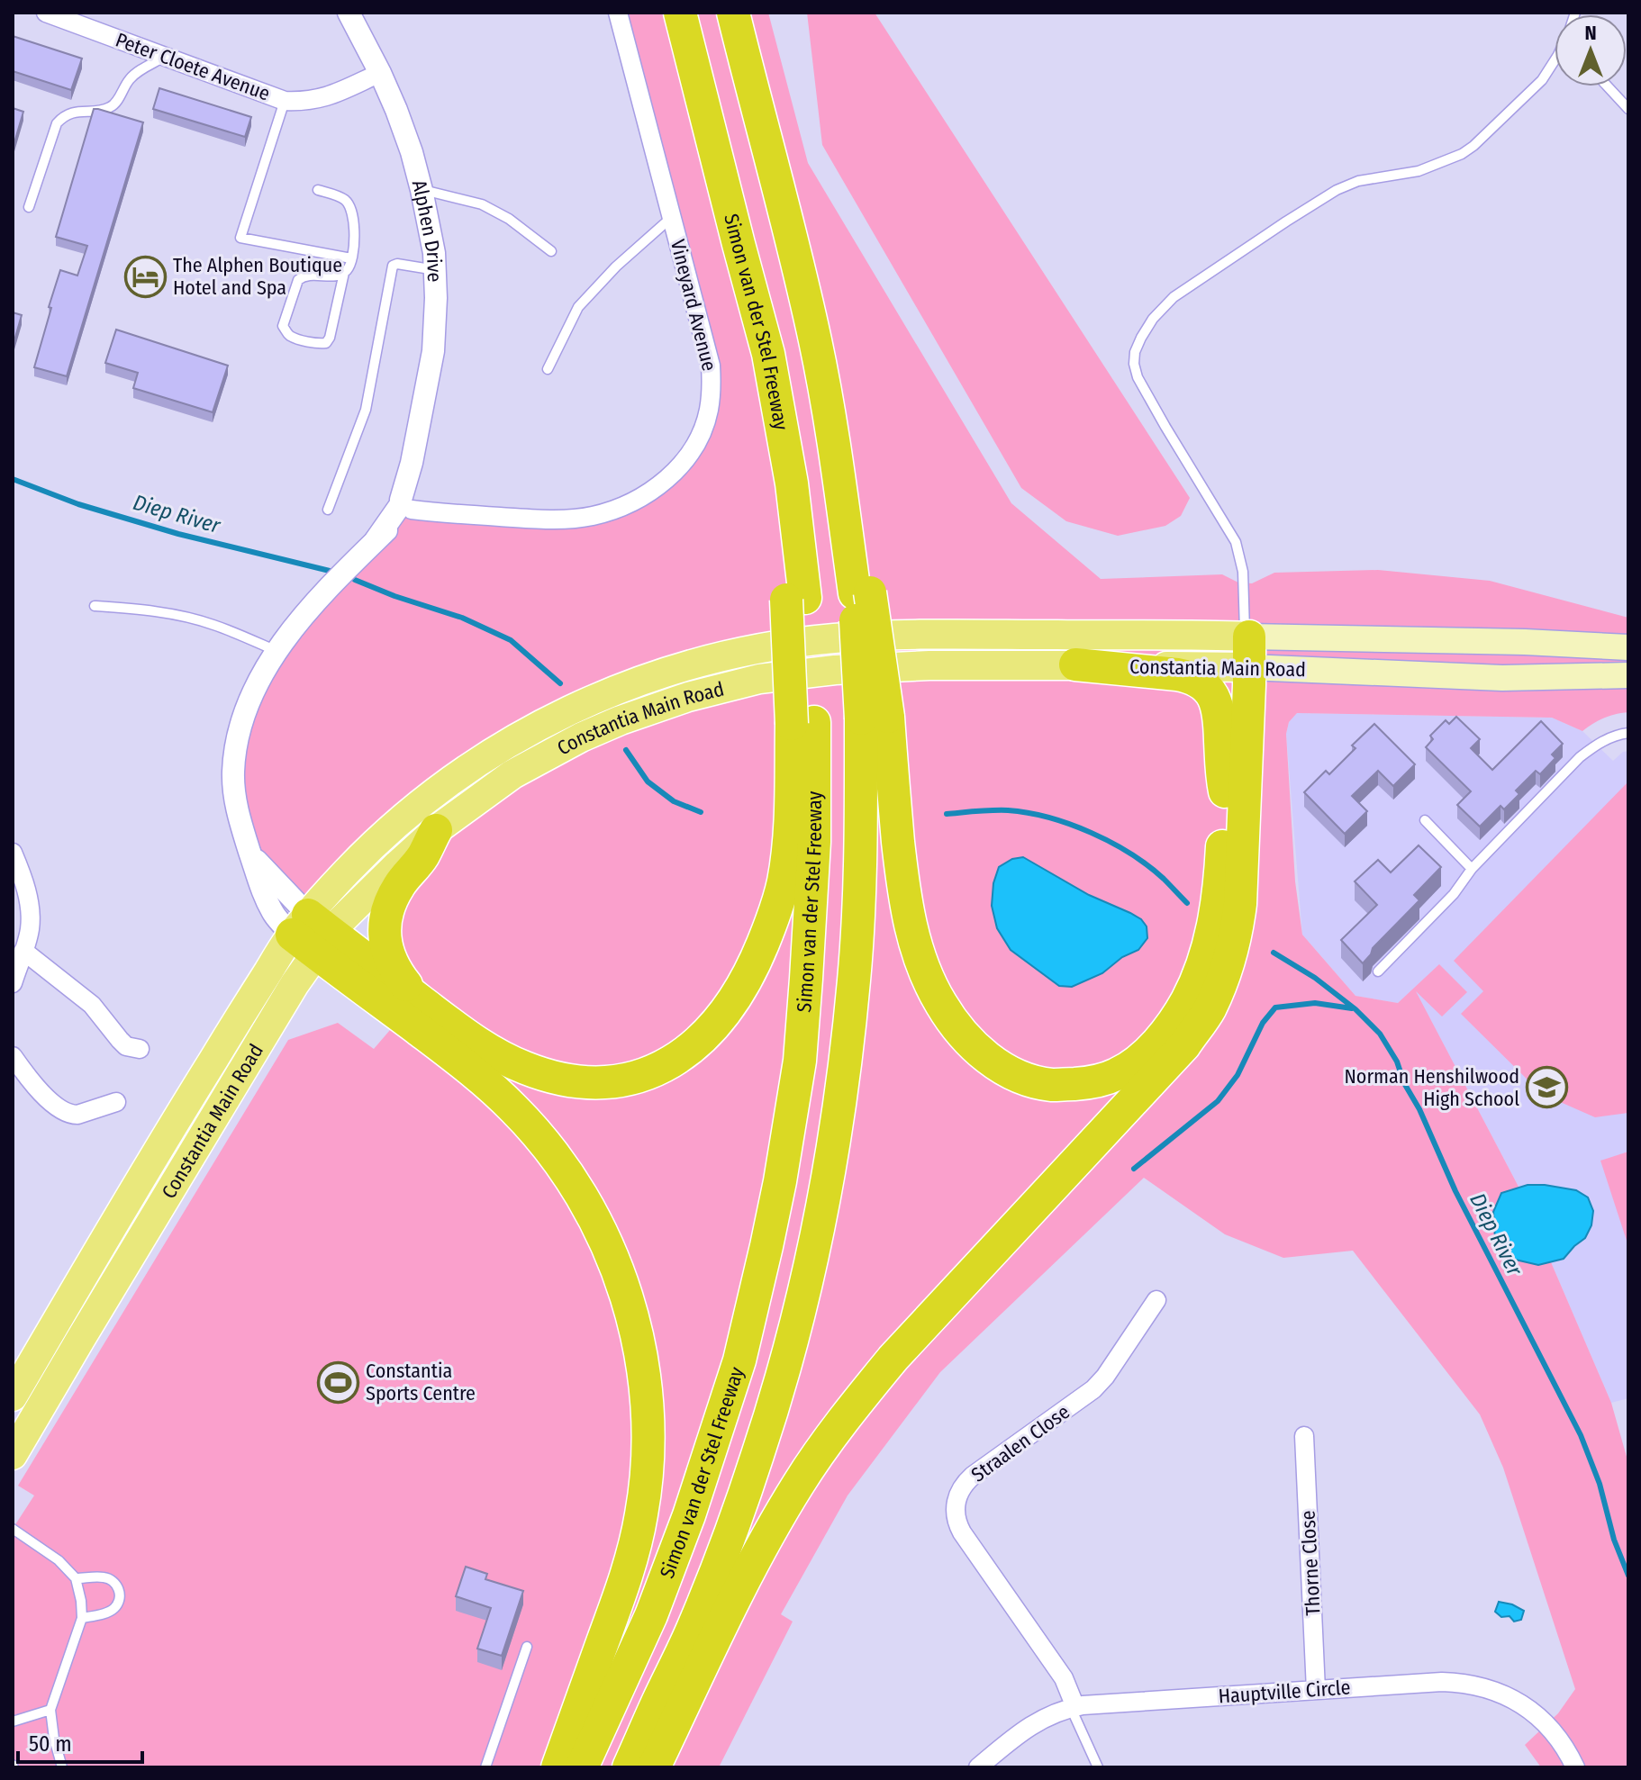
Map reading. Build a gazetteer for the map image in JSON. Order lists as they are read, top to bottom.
{
  "streets": {
    "highway": ["Simon van der Stel Freeway"],
    "main road": ["Constantia Main Road"],
    "street": [
      "Peter Cloete Avenue",
      "Alphen Drive",
      "Vineyard Avenue",
      "Straalen Close",
      "Thorne Close",
      "Hauptville Circle"
    ]
  },
  "crossings": [
    ["Peter Cloete Avenue", "Alphen Drive"],
    ["Alphen Drive", "Vineyard Avenue"],
    ["Straalen Close", "Hauptville Circle"],
    ["Thorne Close", "Hauptville Circle"]
  ],
  "water": ["Diep River"],
  "places": {
    "hotel": ["The Alphen Boutique Hotel and Spa"],
    "school or university": ["Norman Henshilwood High School"],
    "sports": ["Constantia Sports Centre"]
  },
  "scale_bar": "50 m",
  "north": "top"
}
